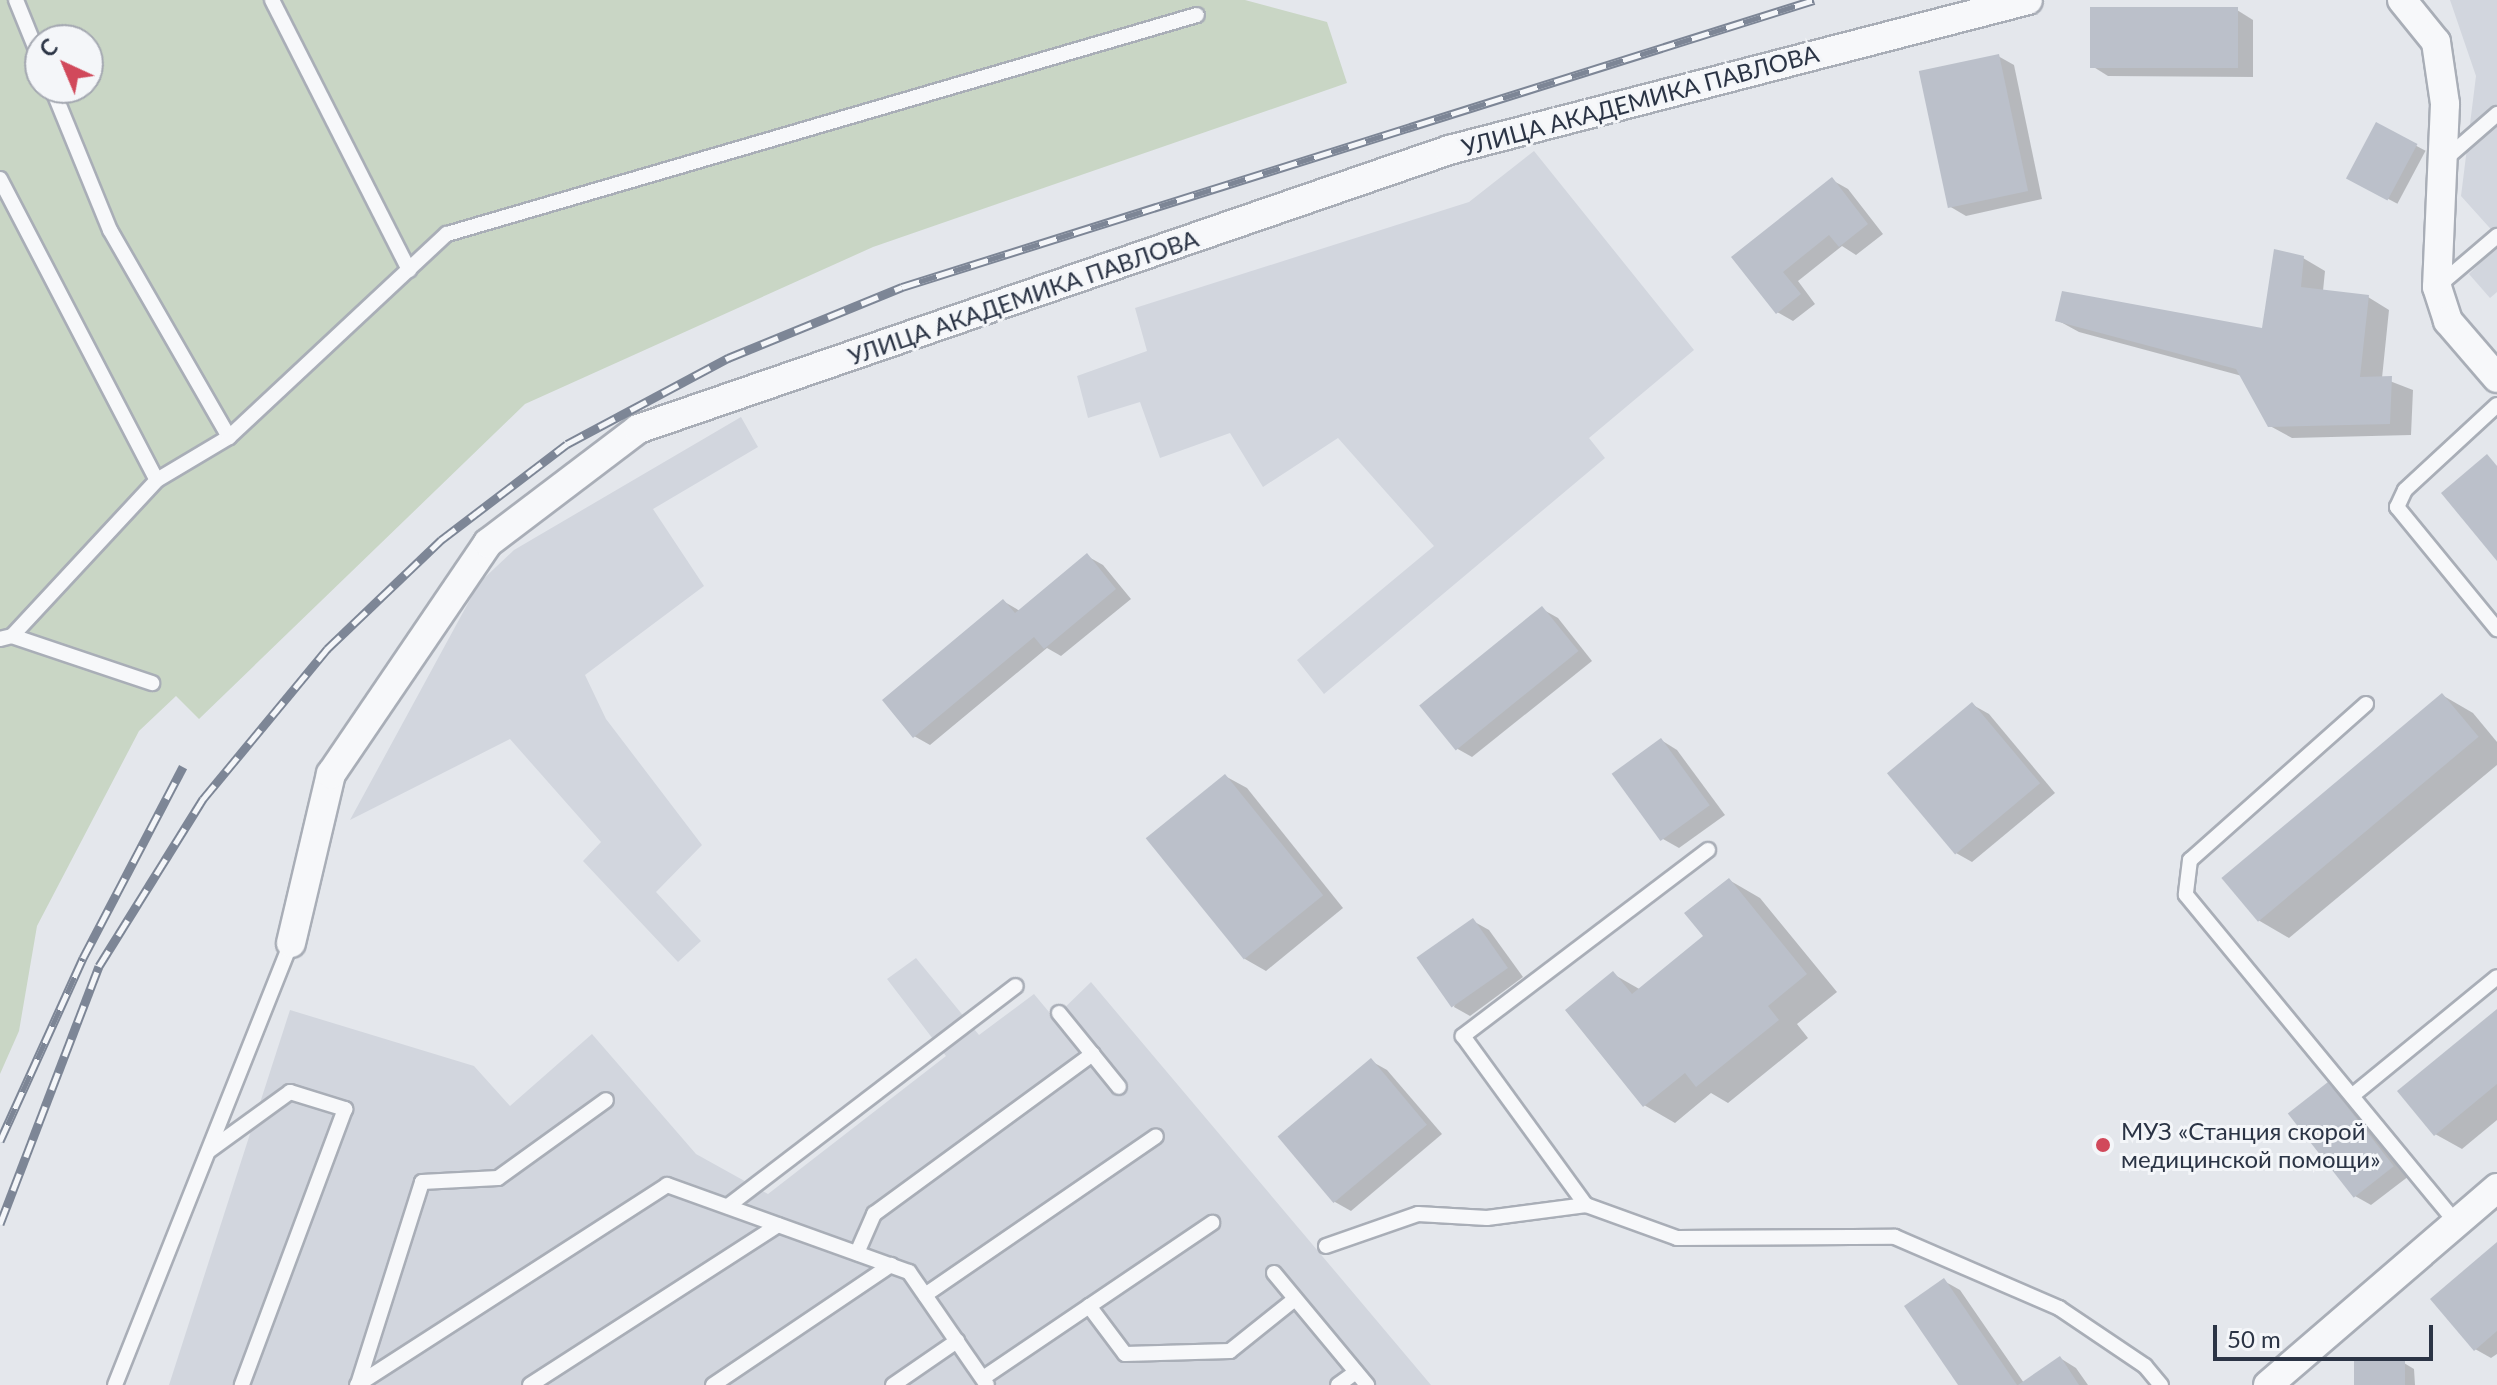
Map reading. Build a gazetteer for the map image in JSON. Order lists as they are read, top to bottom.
{
  "streets": {
    "street": ["УЛИЦА АКАДЕМИКА ПАВЛОВА"]
  },
  "places": ["МУЗ «Станция скорой медицинской помощи»"],
  "scale_bar": "50 m",
  "north": "top left"
}
